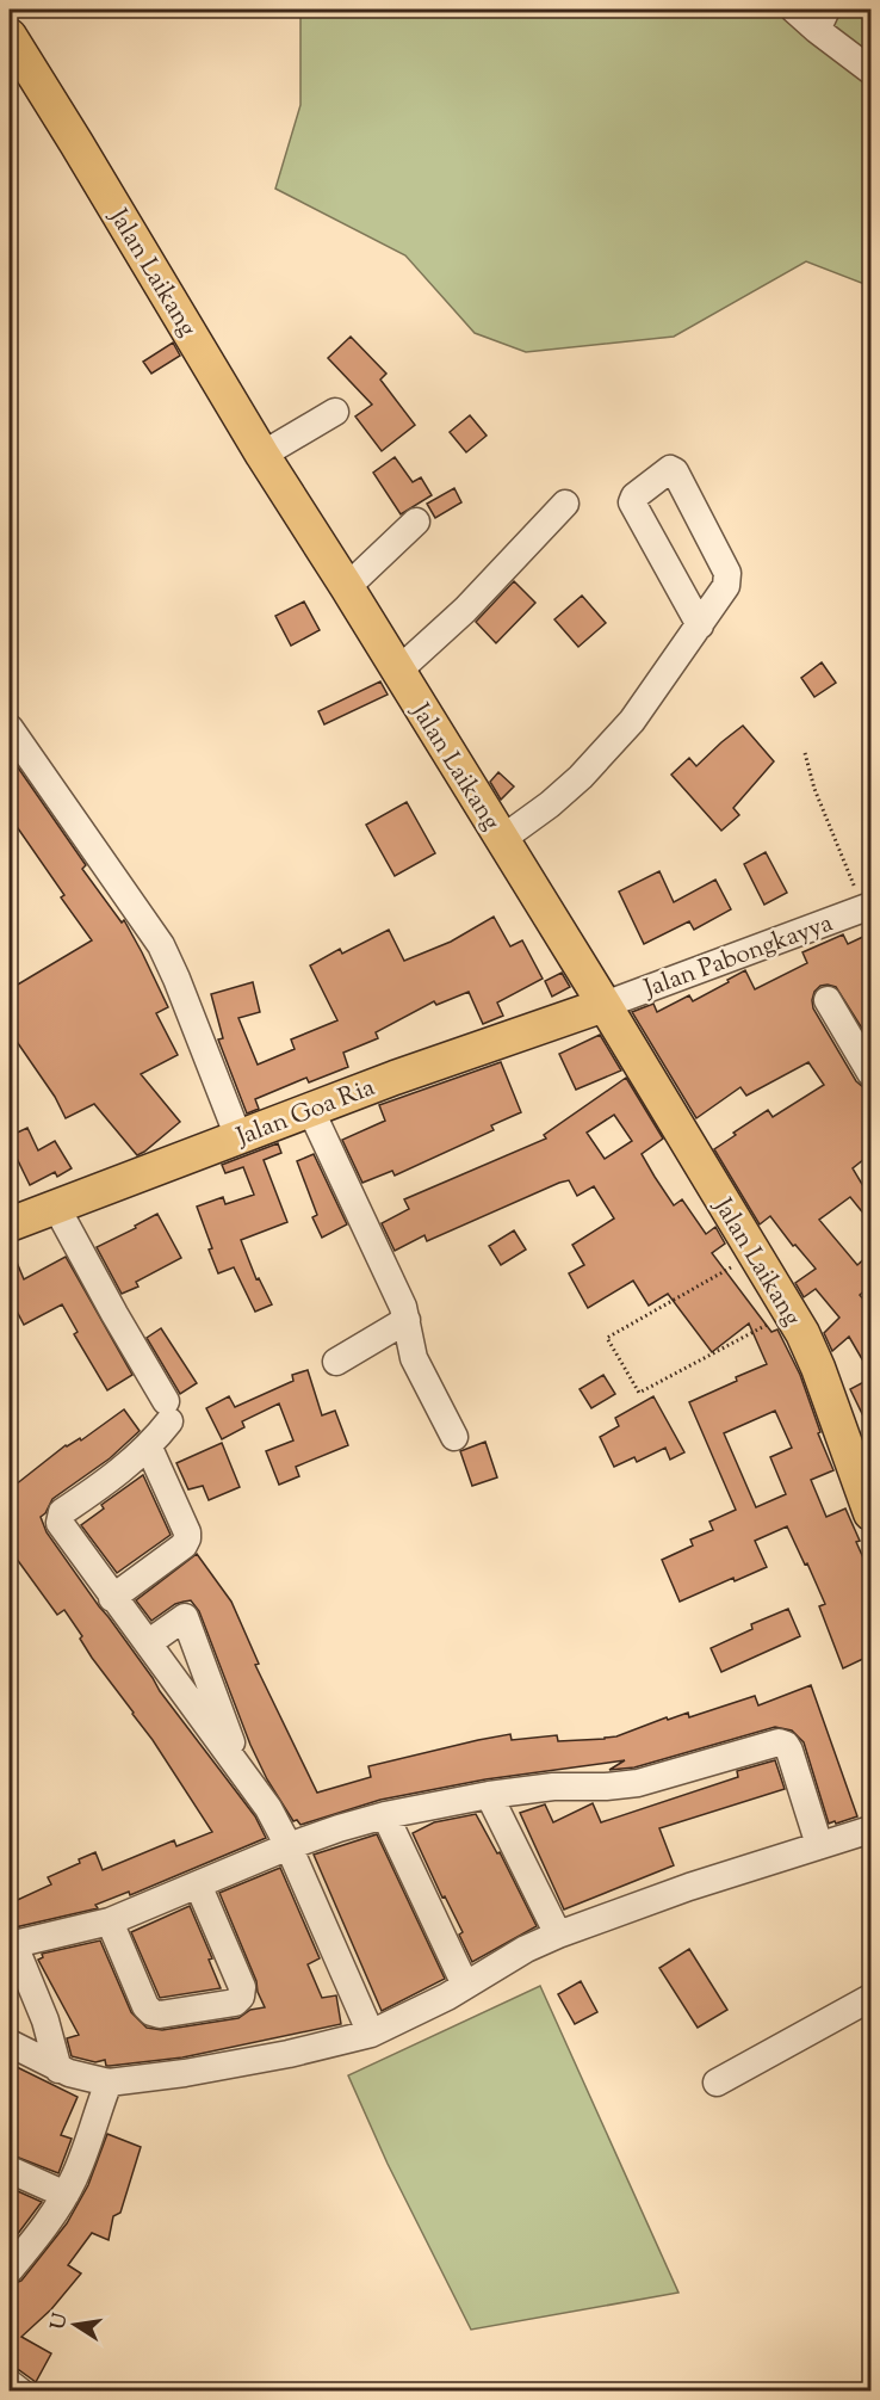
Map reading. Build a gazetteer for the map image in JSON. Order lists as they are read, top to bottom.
{
  "streets": {
    "main road": ["Jalan Laikang", "Jalan Goa Ria"],
    "street": ["Jalan Pabongkayya"]
  },
  "crossings": [
    ["Jalan Laikang", "Jalan Pabongkayya"],
    ["Jalan Laikang", "Jalan Goa Ria"],
    ["Jalan Pabongkayya", "Jalan Goa Ria"]
  ],
  "north": "left"
}
